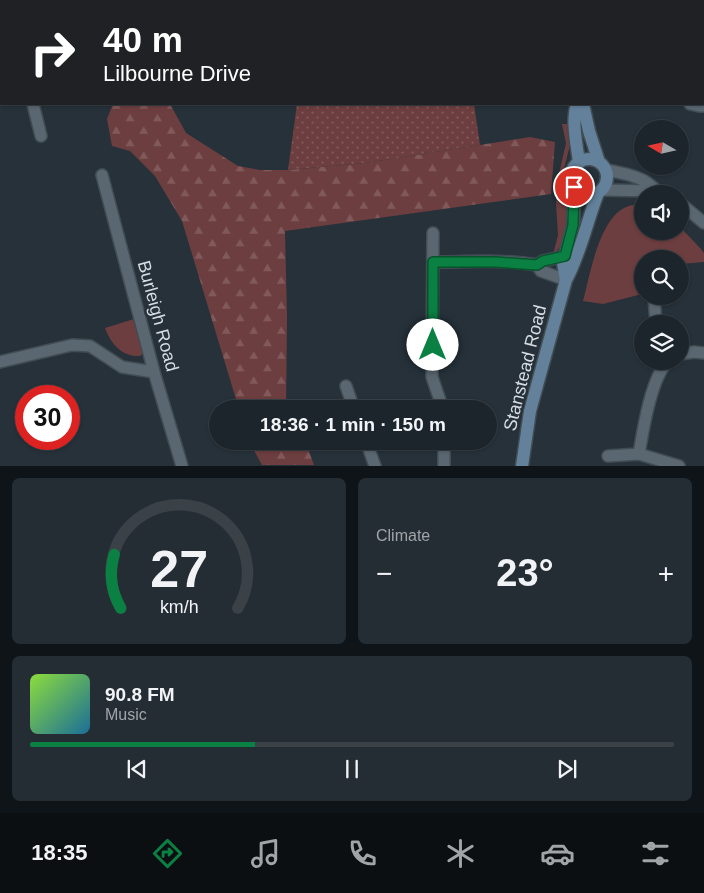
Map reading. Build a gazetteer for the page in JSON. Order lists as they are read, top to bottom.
{
  "streets": {
    "main road": ["Stanstead Road"],
    "street": ["Burleigh Road"]
  },
  "north": "left",
  "page": {
    "turn": ["40 m", "Lilbourne Drive"],
    "limit": "30",
    "trip": "18:36 · 1 min · 150 m",
    "tile": "Climate",
    "heat": ["−", "23°", "+"],
    "song": ["90.8 FM", "Music"],
    "tabs": "18:35",
    "gauge": ["27", "km/h"]
  }
}
